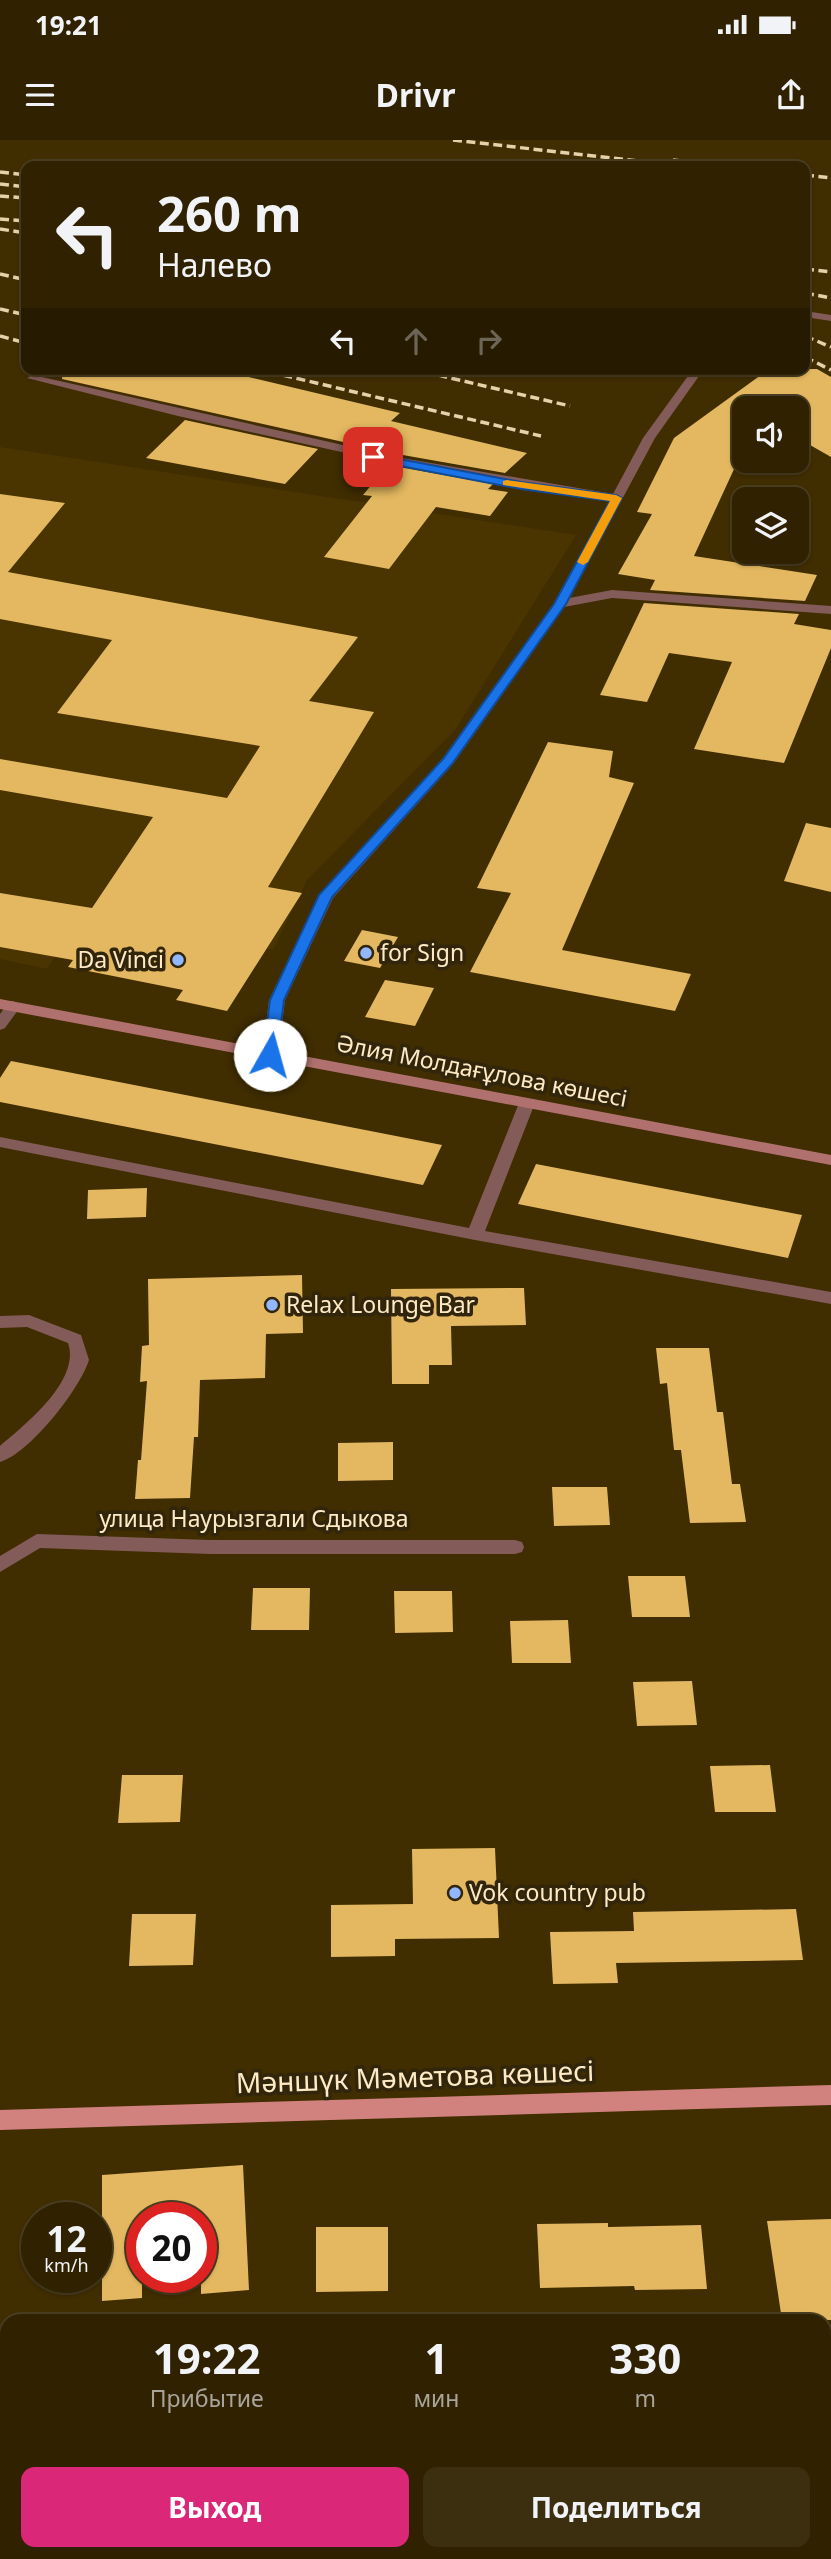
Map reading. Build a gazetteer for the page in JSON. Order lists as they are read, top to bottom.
{
  "streets": {
    "main road": ["Әлия Молдағұлова көшесі", "Мәншүк Мәметова көшесі"],
    "street": ["улица Наурызгали Сдыкова"]
  },
  "places": [
    "for Sign",
    "Da Vinci",
    "Relax Lounge Bar",
    "Vok country pub"
  ],
  "page": {
    "status": "19:21",
    "header": "Drivr",
    "turn": ["260 m", "Налево"],
    "speed": "12 km/h",
    "limit": "20",
    "eta": [
      "19:22",
      "Прибытие",
      "1",
      "мин",
      "330",
      "m"
    ],
    "buttons": ["Выход", "Поделиться"]
  }
}
